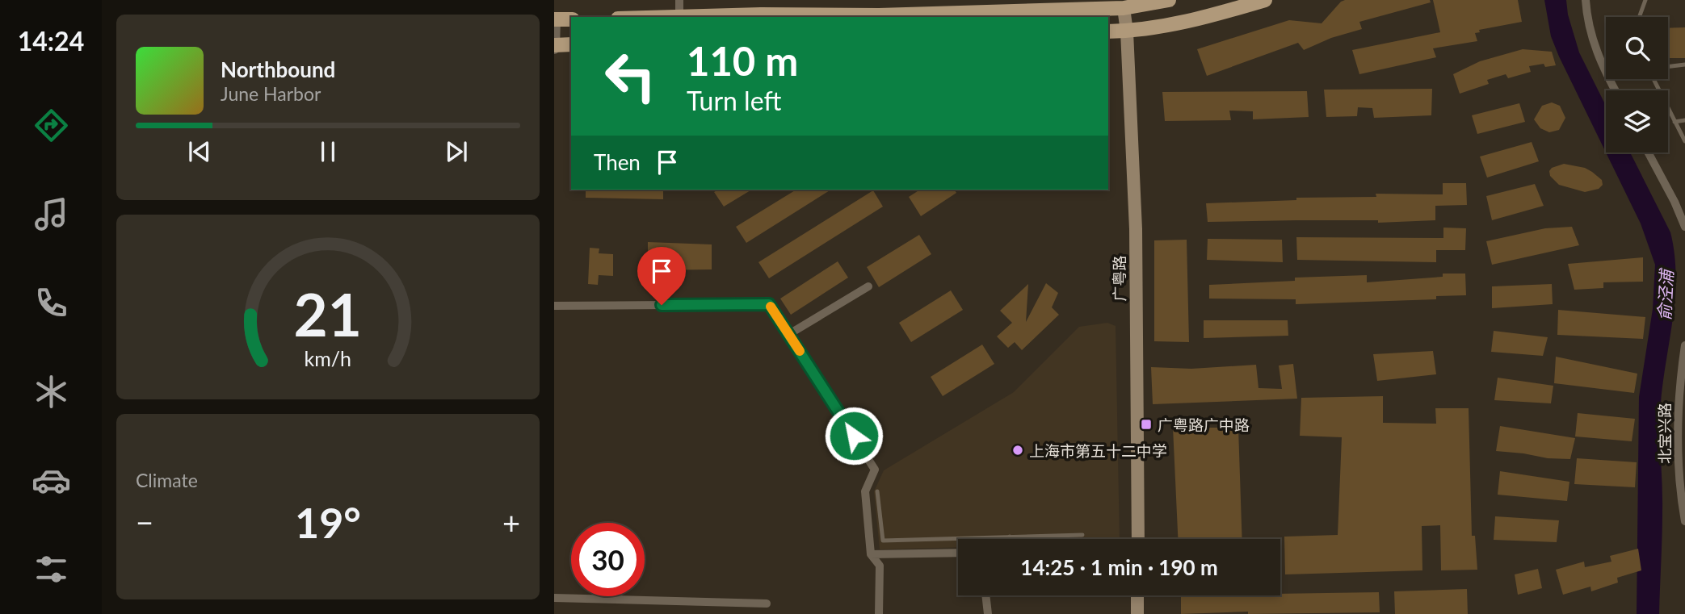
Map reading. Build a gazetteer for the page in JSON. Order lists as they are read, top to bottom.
{
  "streets": {
    "main road": ["广粤路"],
    "street": ["北宝兴路"]
  },
  "water": ["俞泾浦"],
  "places": {
    "transit": ["广粤路广中路"],
    "other": ["上海市第五十二中学"]
  },
  "page": {
    "tabs": "14:24",
    "turn": ["110 m", "Turn left"],
    "song": ["Northbound", "June Harbor"],
    "then": "Then",
    "tile": "Climate",
    "heat": ["−", "19°", "+"],
    "limit": "30",
    "trip": "14:25 · 1 min · 190 m",
    "gauge": ["21", "km/h"]
  }
}
